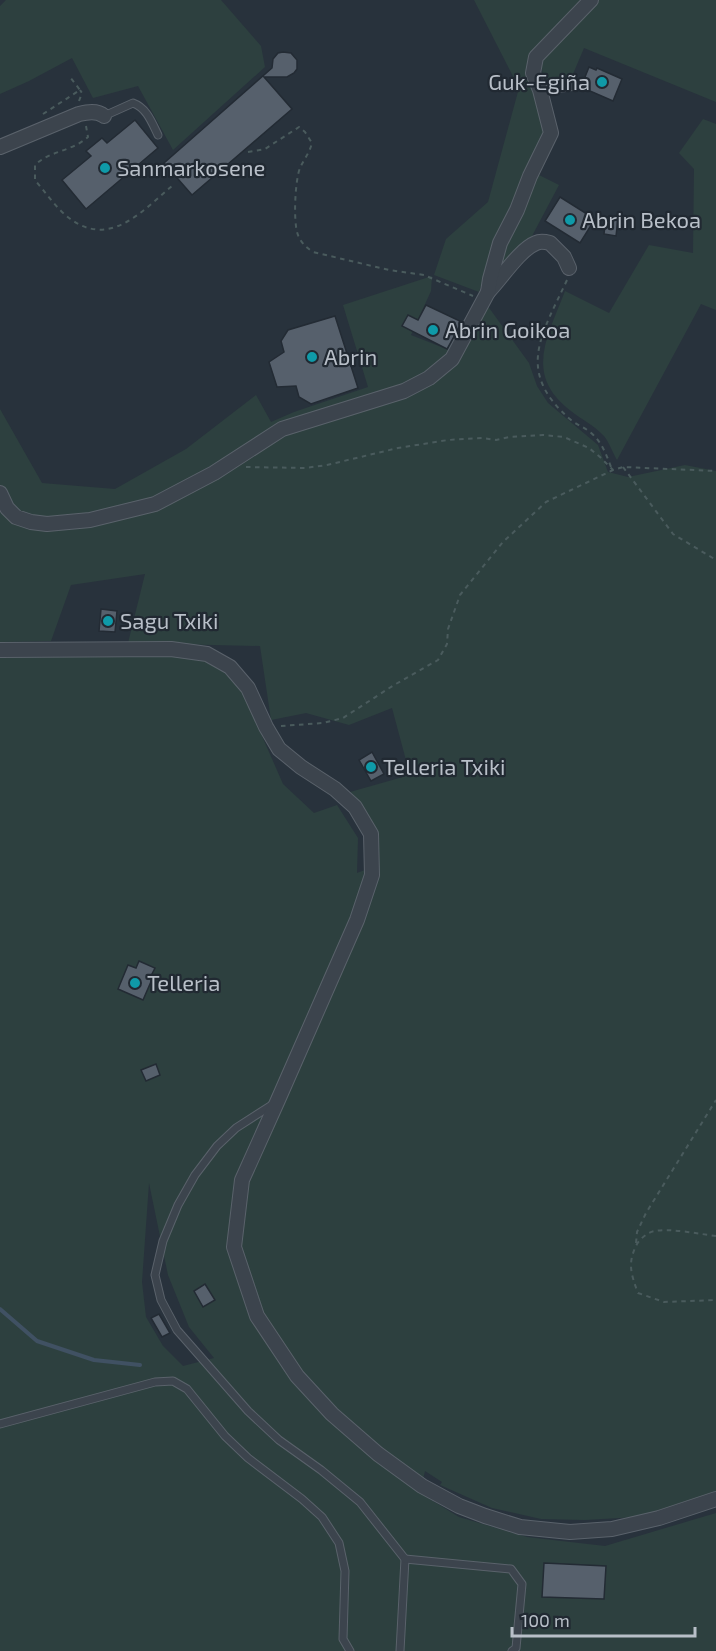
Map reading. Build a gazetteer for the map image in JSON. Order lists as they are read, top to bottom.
{
  "places": [
    "Guk-Egiña",
    "Sanmarkosene",
    "Abrin Bekoa",
    "Abrin Goikoa",
    "Abrin",
    "Sagu Txiki",
    "Telleria Txiki",
    "Telleria"
  ],
  "scale_bar": "100 m"
}
